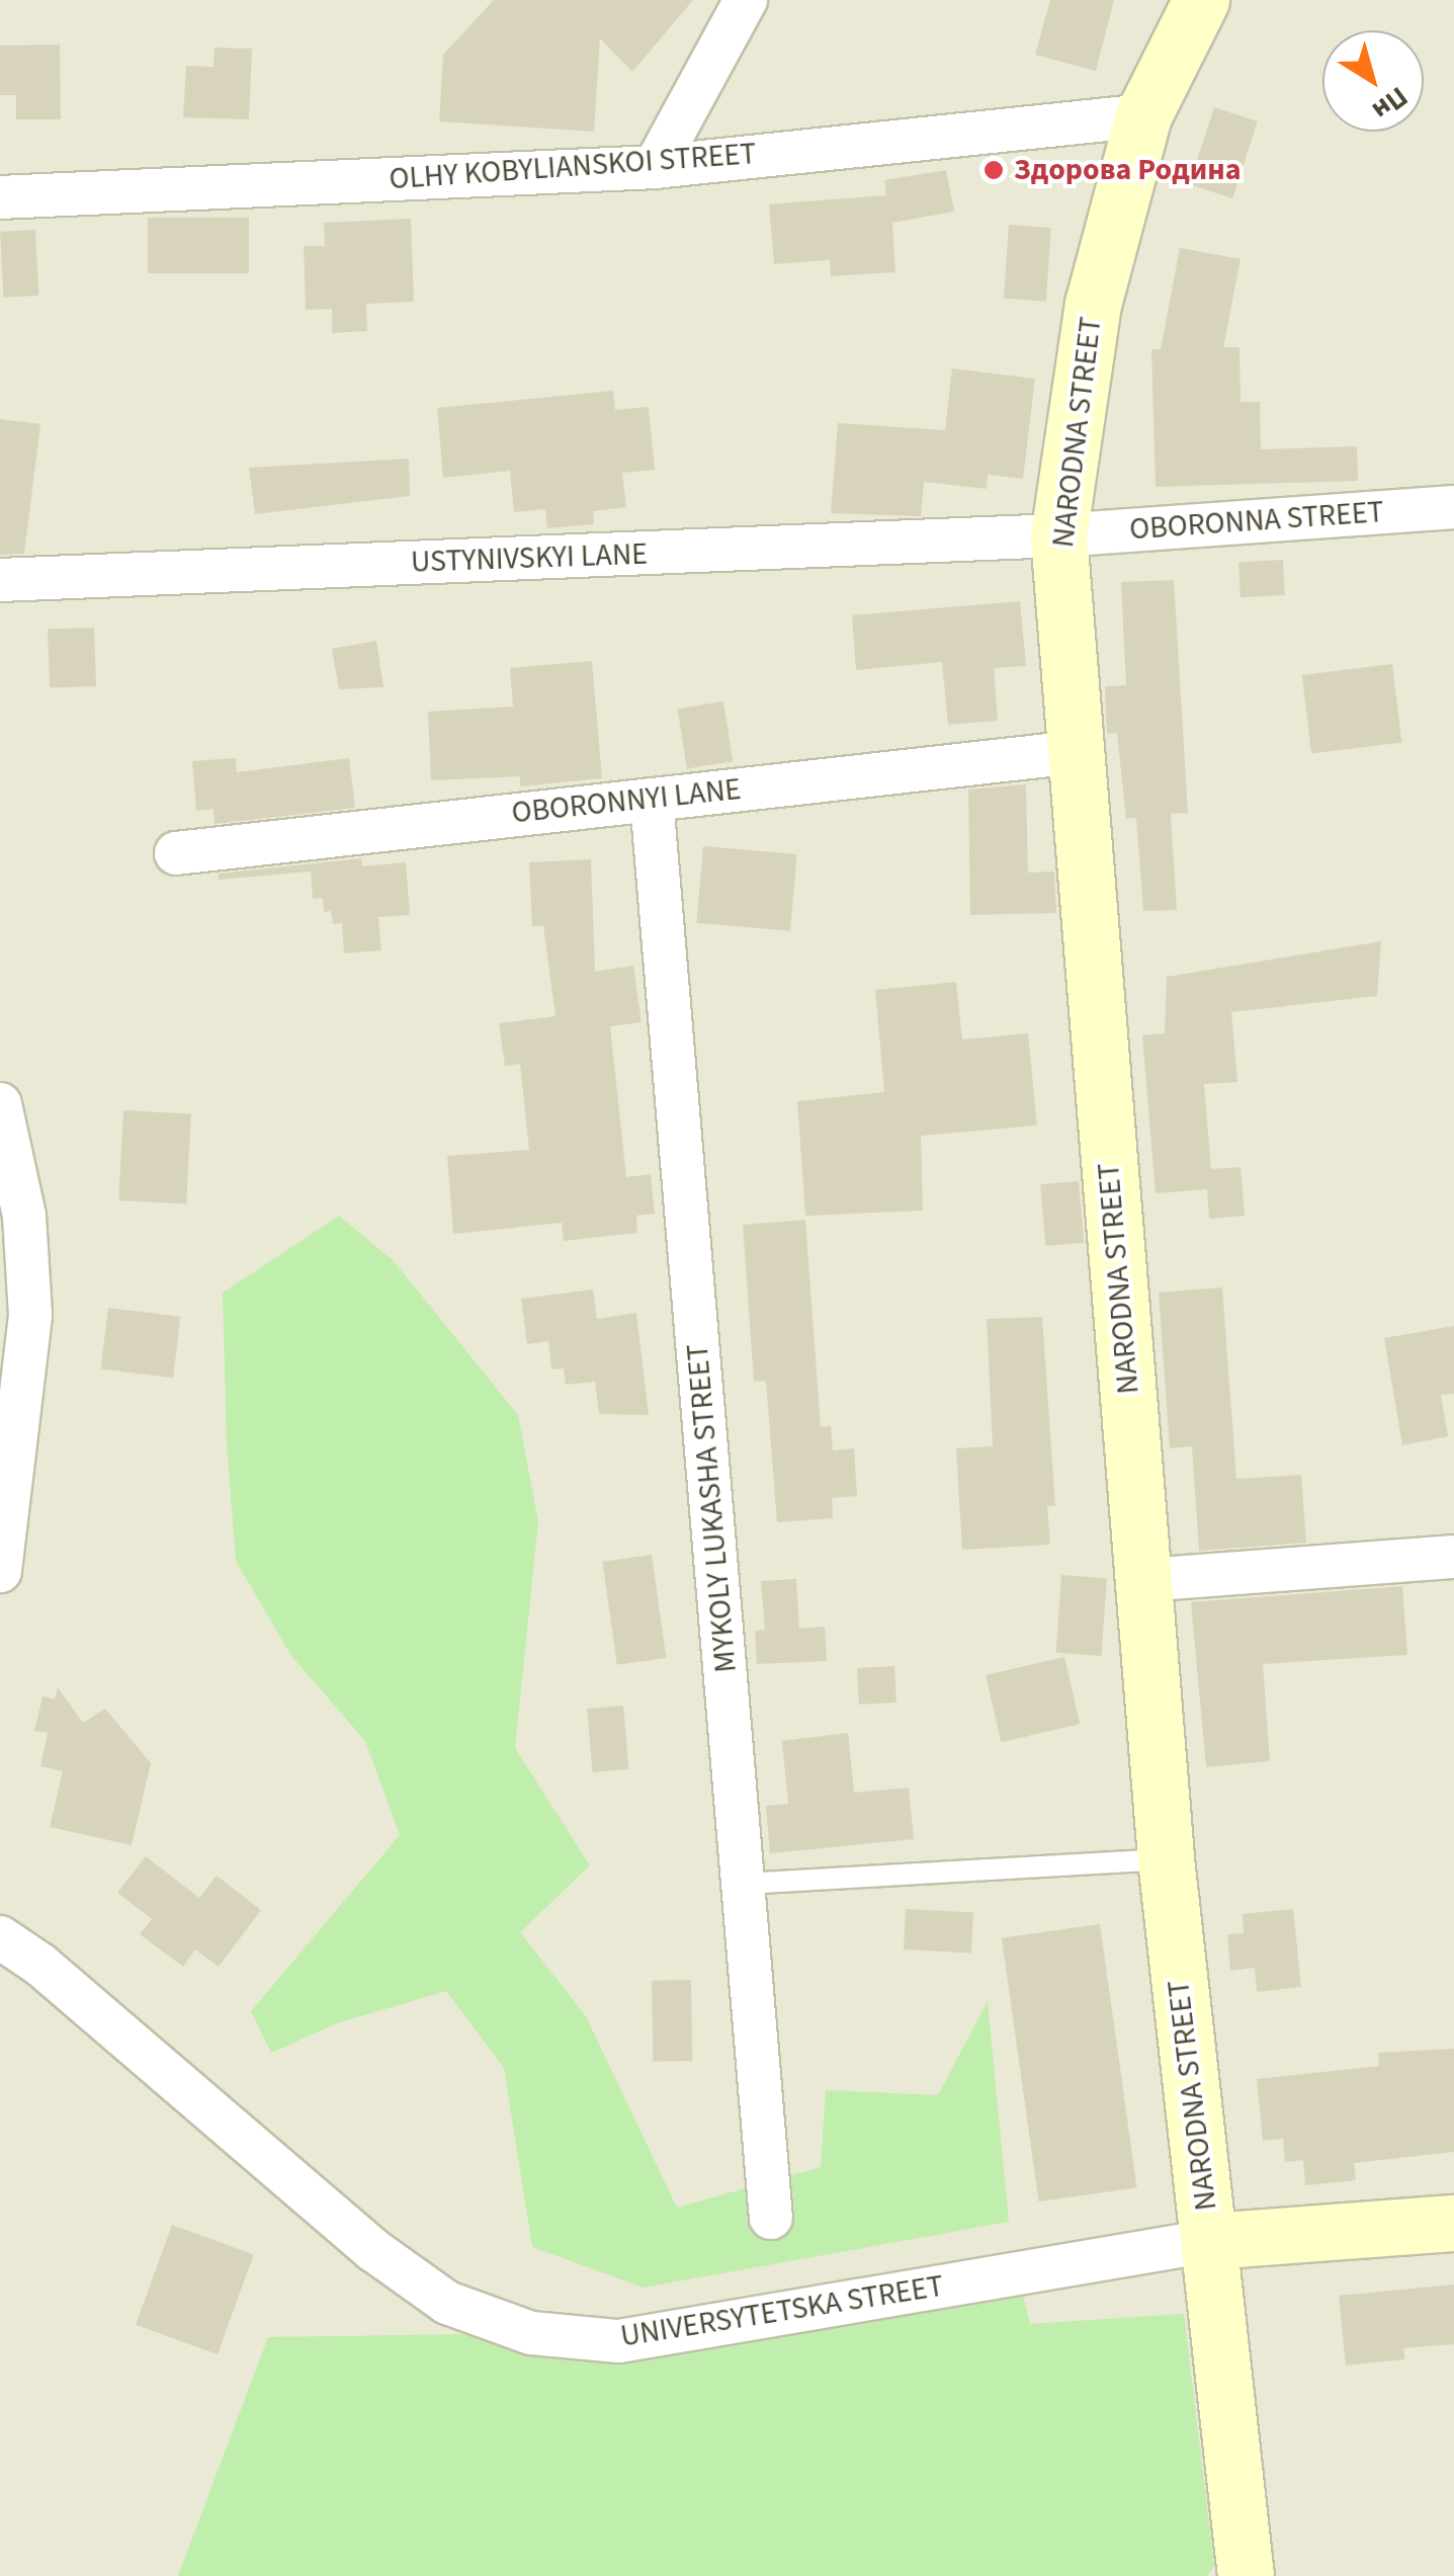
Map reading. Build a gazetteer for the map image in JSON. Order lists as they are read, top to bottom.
{
  "streets": {
    "street": [
      "OLHY KOBYLIANSKOI STREET",
      "NARODNA STREET",
      "OBORONNA STREET",
      "USTYNIVSKYI LANE",
      "OBORONNYI LANE",
      "MYKOLY LUKASHA STREET",
      "UNIVERSYTETSKA STREET"
    ]
  },
  "crossings": [
    ["OLHY KOBYLIANSKOI STREET", "NARODNA STREET"],
    ["NARODNA STREET", "OBORONNA STREET"],
    ["NARODNA STREET", "USTYNIVSKYI LANE"],
    ["NARODNA STREET", "OBORONNYI LANE"],
    ["NARODNA STREET", "UNIVERSYTETSKA STREET"],
    ["OBORONNA STREET", "USTYNIVSKYI LANE"],
    ["OBORONNYI LANE", "MYKOLY LUKASHA STREET"]
  ],
  "places": ["Здорова Родина"],
  "north": "bottom right"
}
